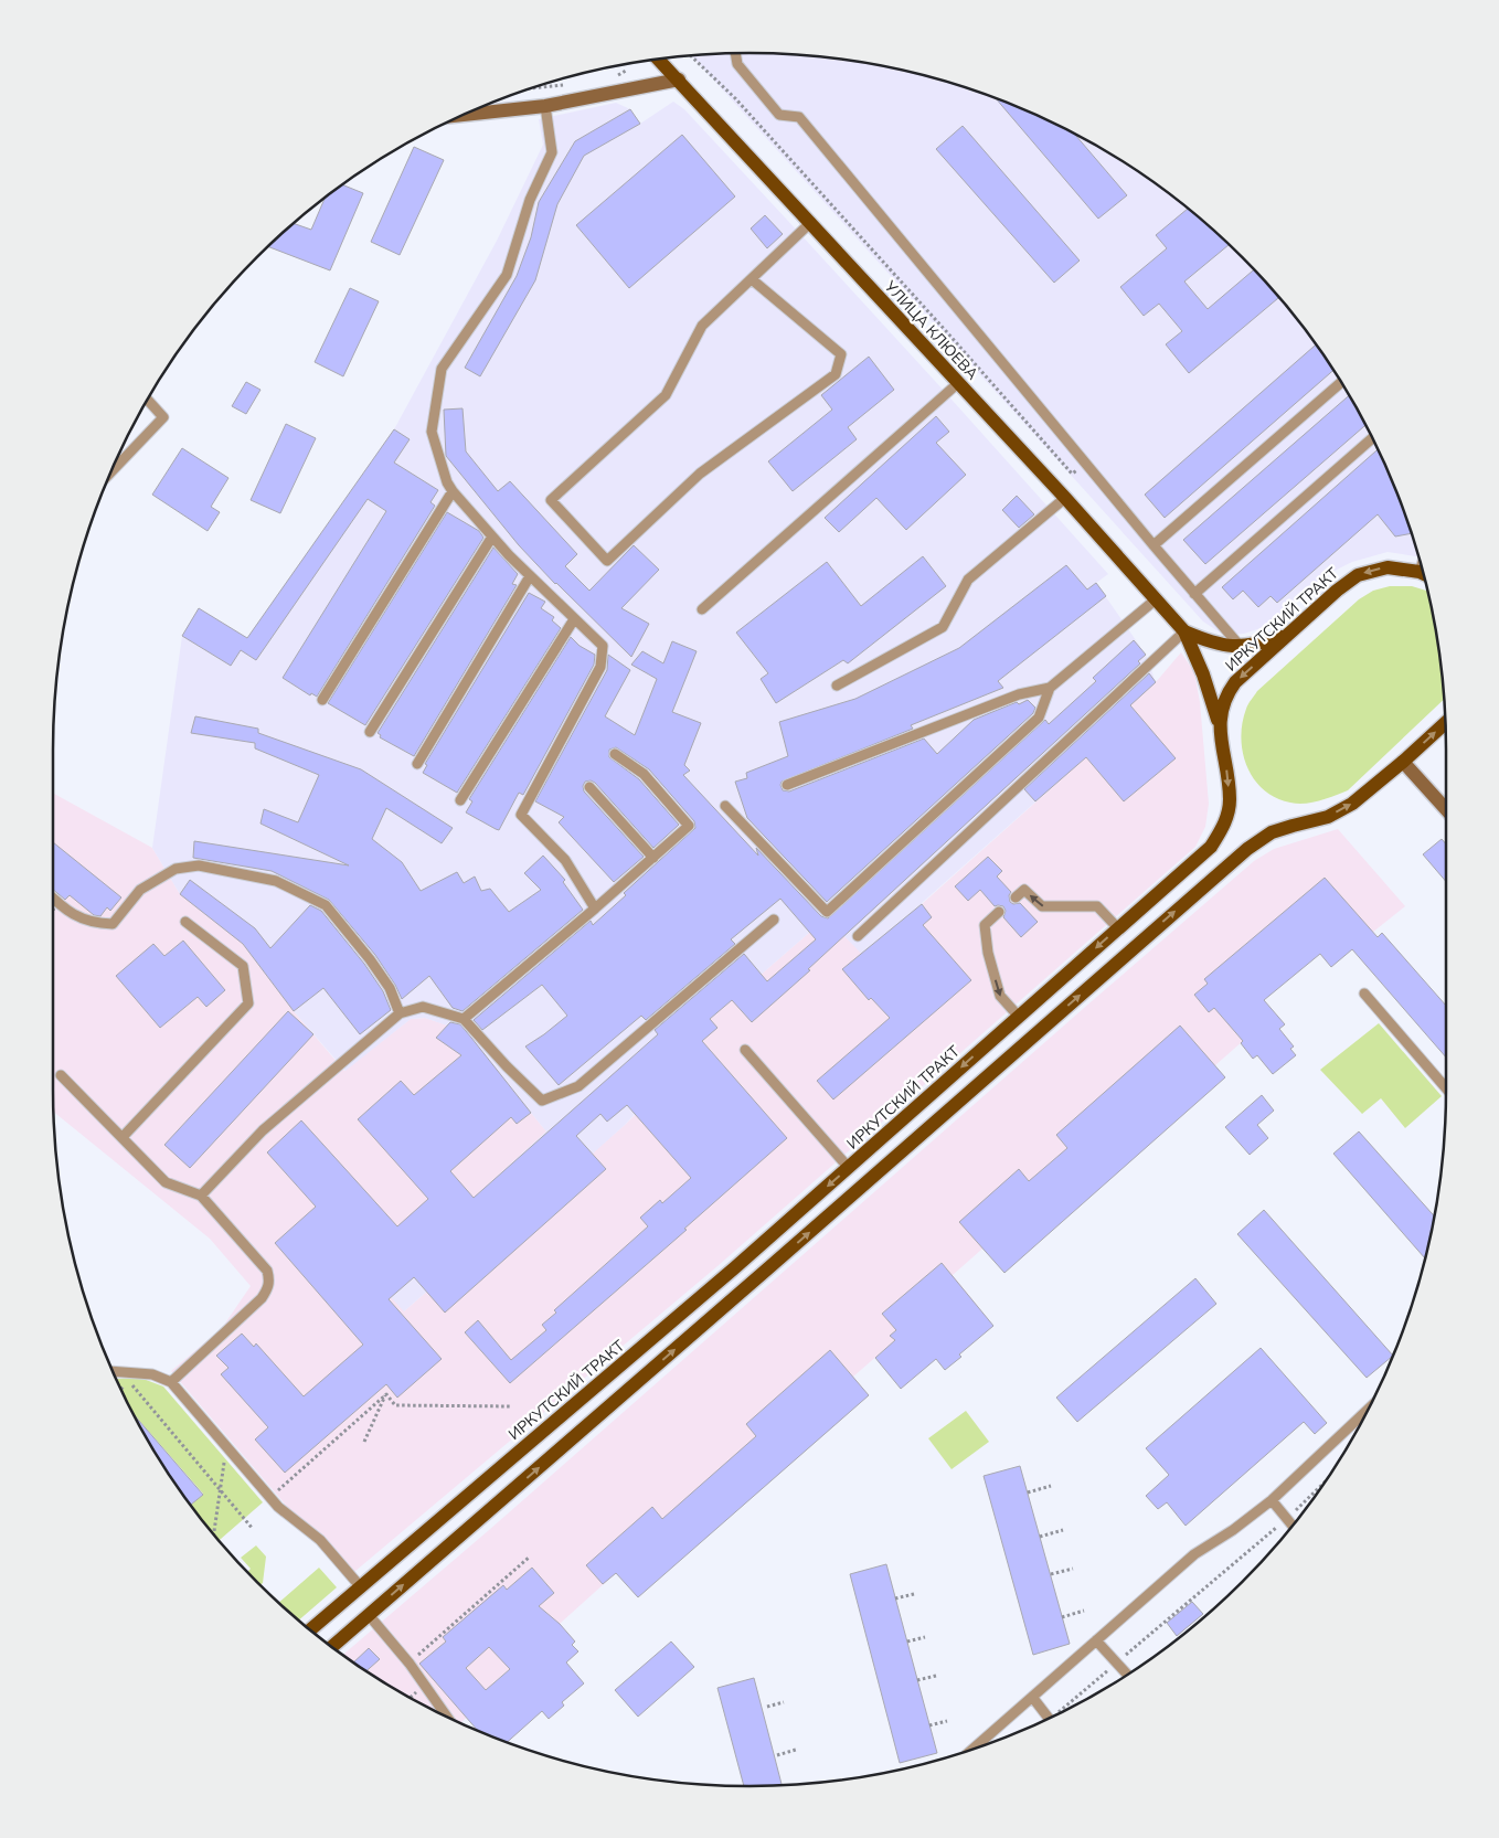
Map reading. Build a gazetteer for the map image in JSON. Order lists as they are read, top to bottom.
{
  "streets": {
    "main road": ["УЛИЦА КЛЮЕВА", "ИРКУТСКИЙ ТРАКТ"]
  },
  "crossings": [
    ["УЛИЦА КЛЮЕВА", "ИРКУТСКИЙ ТРАКТ"]
  ]
}
